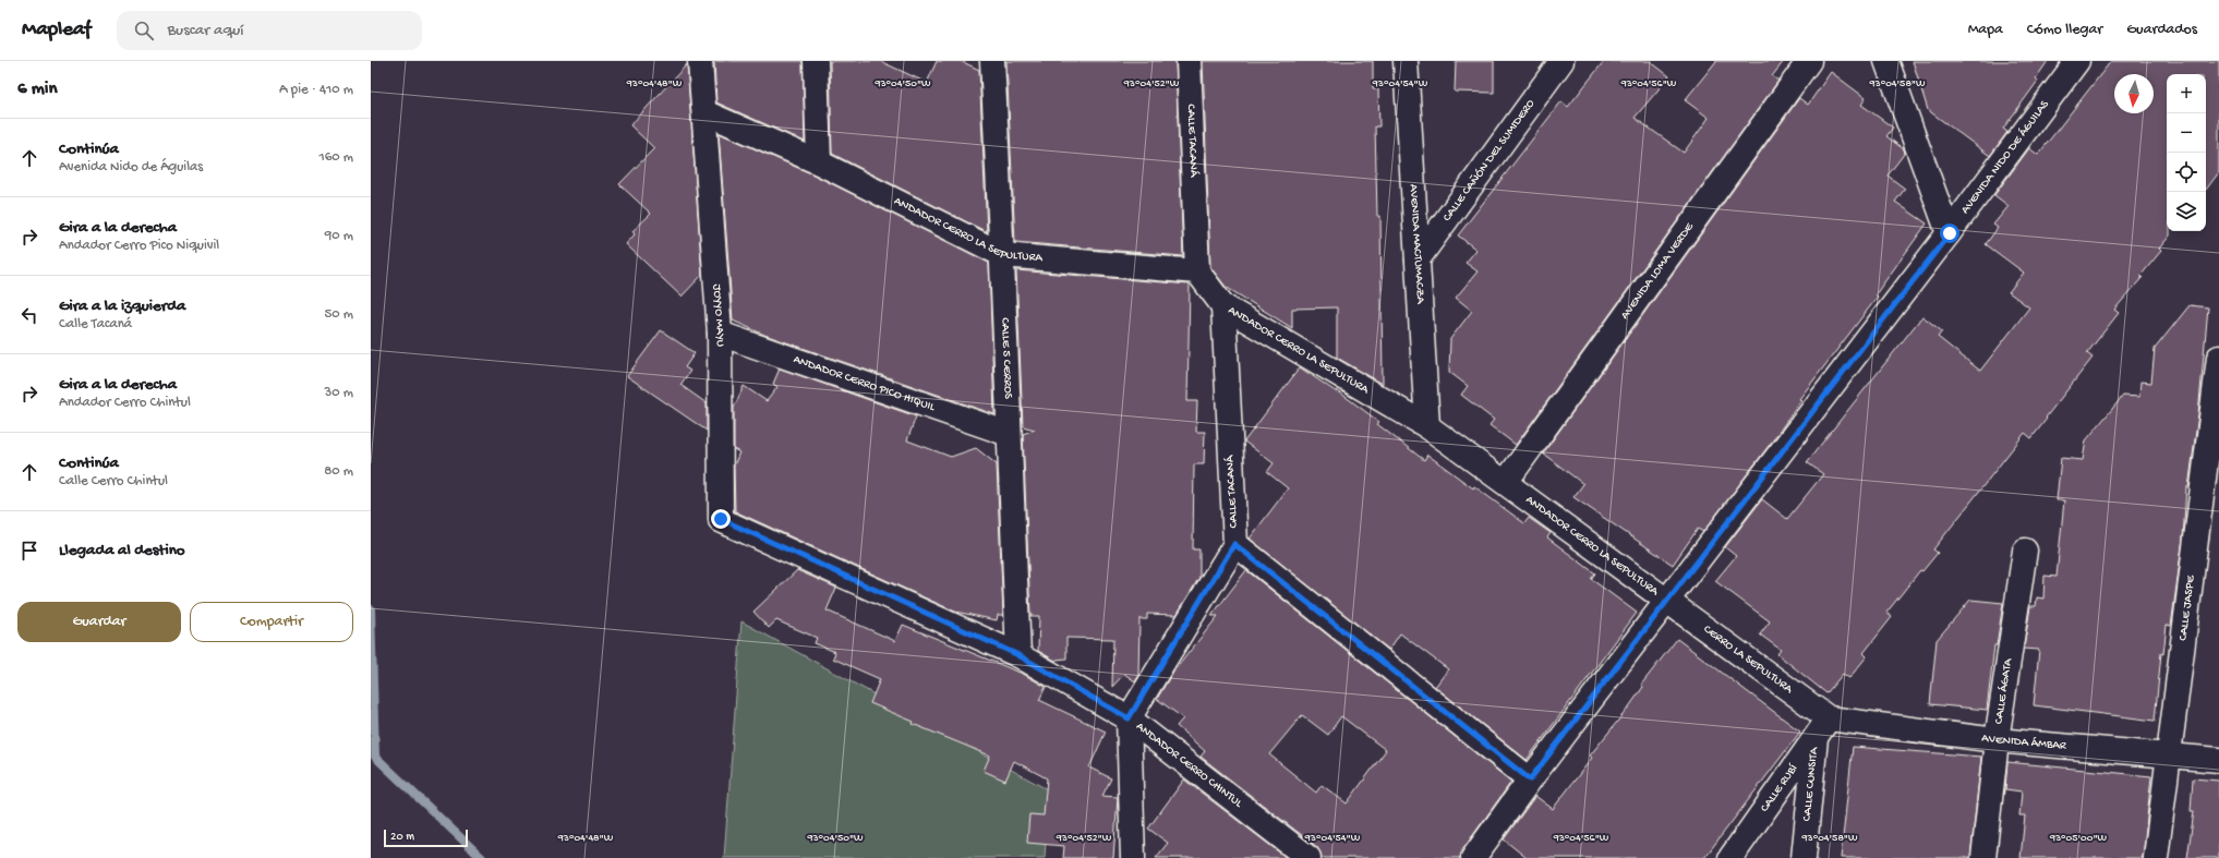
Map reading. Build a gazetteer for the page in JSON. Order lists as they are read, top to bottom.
{
  "streets": {
    "street": [
      "CALLE TACANÁ",
      "AVENIDA NIDO DE ÁGUILAS",
      "CALLE CAÑÓN DEL SUMIDERO",
      "ANDADOR CERRO LA SEPULTURA",
      "AVENIDA MACTUMACZA",
      "AVENIDA LOMA VERDE",
      "JOYYO MAYU",
      "CALLE 5 CERROS",
      "ANDADOR CERRO PICO HIQUIL",
      "CALLE JASPE",
      "CERRO LA SEPULTURA",
      "CALLE ÁGATA",
      "AVENIDA ÁMBAR",
      "ANDADOR CERRO CHINTUL",
      "CALLE CUNSITA",
      "CALLE RUBÍ"
    ]
  },
  "crossings": [
    ["CALLE TACANÁ", "ANDADOR CERRO LA SEPULTURA"],
    ["CALLE TACANÁ", "ANDADOR CERRO CHINTUL"],
    ["AVENIDA NIDO DE ÁGUILAS", "ANDADOR CERRO LA SEPULTURA"],
    ["AVENIDA NIDO DE ÁGUILAS", "CERRO LA SEPULTURA"],
    ["CALLE CAÑÓN DEL SUMIDERO", "AVENIDA MACTUMACZA"],
    ["ANDADOR CERRO LA SEPULTURA", "AVENIDA MACTUMACZA"],
    ["ANDADOR CERRO LA SEPULTURA", "AVENIDA LOMA VERDE"],
    ["ANDADOR CERRO LA SEPULTURA", "JOYYO MAYU"],
    ["ANDADOR CERRO LA SEPULTURA", "CALLE 5 CERROS"],
    ["ANDADOR CERRO LA SEPULTURA", "CERRO LA SEPULTURA"],
    ["JOYYO MAYU", "ANDADOR CERRO PICO HIQUIL"],
    ["JOYYO MAYU", "ANDADOR CERRO CHINTUL"],
    ["CALLE 5 CERROS", "ANDADOR CERRO PICO HIQUIL"],
    ["CALLE 5 CERROS", "ANDADOR CERRO CHINTUL"],
    ["CALLE JASPE", "AVENIDA ÁMBAR"],
    ["CERRO LA SEPULTURA", "AVENIDA ÁMBAR"],
    ["CERRO LA SEPULTURA", "CALLE CUNSITA"],
    ["CERRO LA SEPULTURA", "CALLE RUBÍ"],
    ["CALLE ÁGATA", "AVENIDA ÁMBAR"],
    ["AVENIDA ÁMBAR", "CALLE CUNSITA"],
    ["AVENIDA ÁMBAR", "CALLE RUBÍ"],
    ["CALLE CUNSITA", "CALLE RUBÍ"]
  ],
  "scale_bar": "20 m",
  "north": "bottom",
  "page": {
    "header": "Mapleaf",
    "search": "Buscar aquí",
    "nav": ["Mapa", "Cómo llegar", "Guardados"],
    "heading": ["6 min", "A pie · 410 m"],
    "map_buttons": ["+", "−"],
    "list": [
      ["Continúa", "Avenida Nido de Águilas", "160 m"],
      ["Gira a la derecha", "Andador Cerro Pico Niquivil", "90 m"],
      ["Gira a la izquierda", "Calle Tacaná", "50 m"],
      ["Gira a la derecha", "Andador Cerro Chintul", "30 m"],
      ["Continúa", "Calle Cerro Chintul", "80 m"],
      "Llegada al destino"
    ],
    "buttons": ["Guardar", "Compartir"],
    "scale": "20 m"
  },
  "coordinates": [
    "93°04'48\"W",
    "93°04'50\"W",
    "93°04'52\"W",
    "93°04'54\"W",
    "93°04'56\"W",
    "93°04'58\"W",
    "93°05'00\"W"
  ]
}
